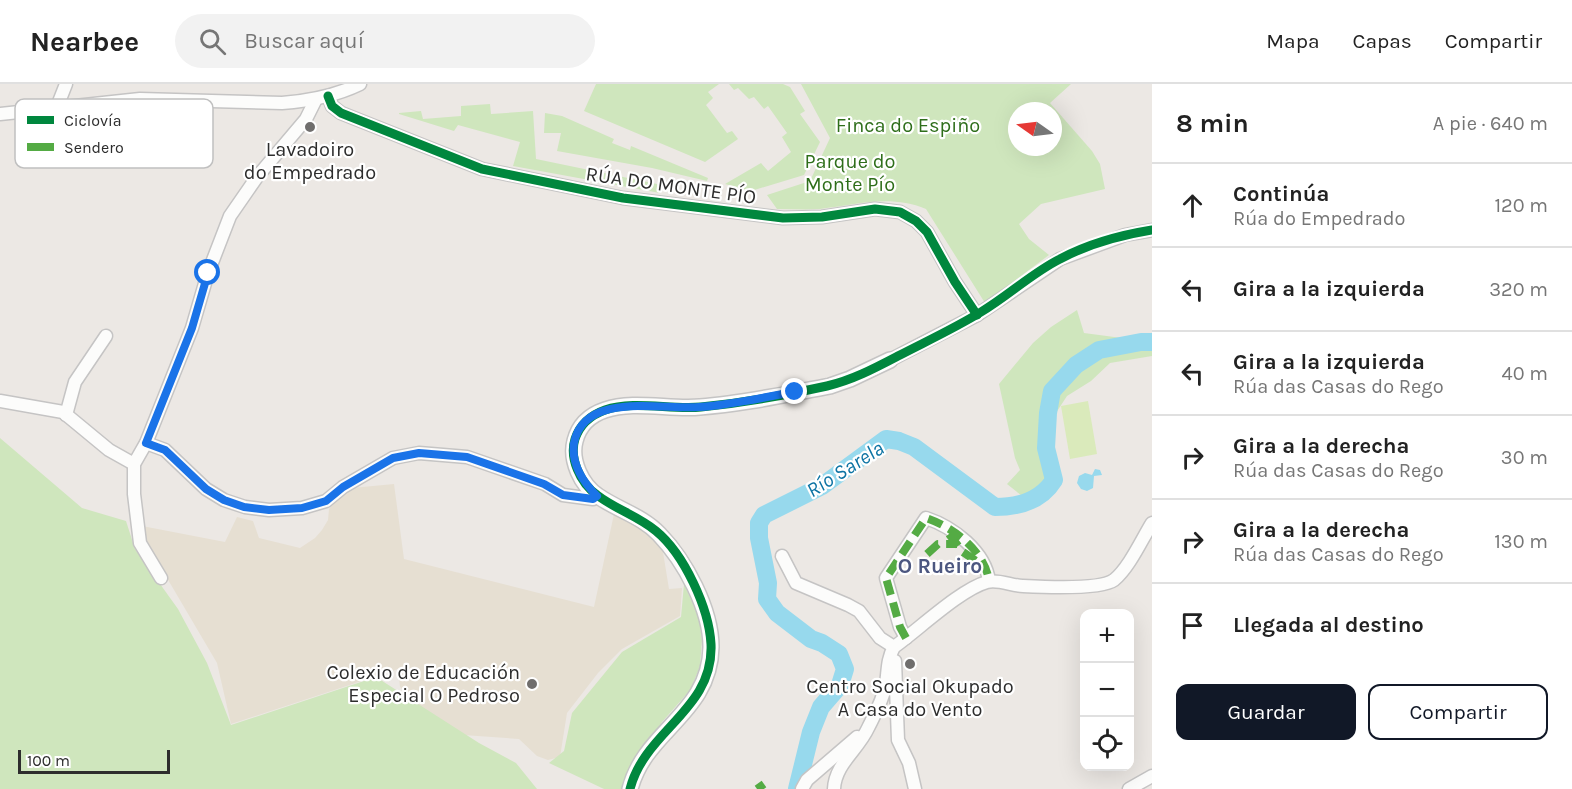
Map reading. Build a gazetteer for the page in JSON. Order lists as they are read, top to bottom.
{
  "streets": {
    "street": ["RÚA DO MONTE PÍO"]
  },
  "districts": ["O Rueiro"],
  "water": ["Río Sarela"],
  "parks": ["Finca do Espiño", "Parque do Monte Pío"],
  "places": ["Lavadoiro do Empedrado", "Centro Social Okupado A Casa do Vento", "Colexio de Educación Especial O Pedroso"],
  "legend": ["Ciclovía", "Sendero"],
  "scale_bar": "100 m",
  "north": "left",
  "page": {
    "header": "Nearbee",
    "search": "Buscar aquí",
    "nav": ["Mapa", "Capas", "Compartir"],
    "heading": ["8 min", "A pie · 640 m"],
    "list": [
      ["Continúa", "Rúa do Empedrado", "120 m"],
      ["Gira a la izquierda", "320 m"],
      ["Gira a la izquierda", "Rúa das Casas do Rego", "40 m"],
      ["Gira a la derecha", "Rúa das Casas do Rego", "30 m"],
      ["Gira a la derecha", "Rúa das Casas do Rego", "130 m"],
      "Llegada al destino"
    ],
    "map_buttons": ["+", "−"],
    "buttons": ["Guardar", "Compartir"],
    "scale": "100 m"
  }
}
